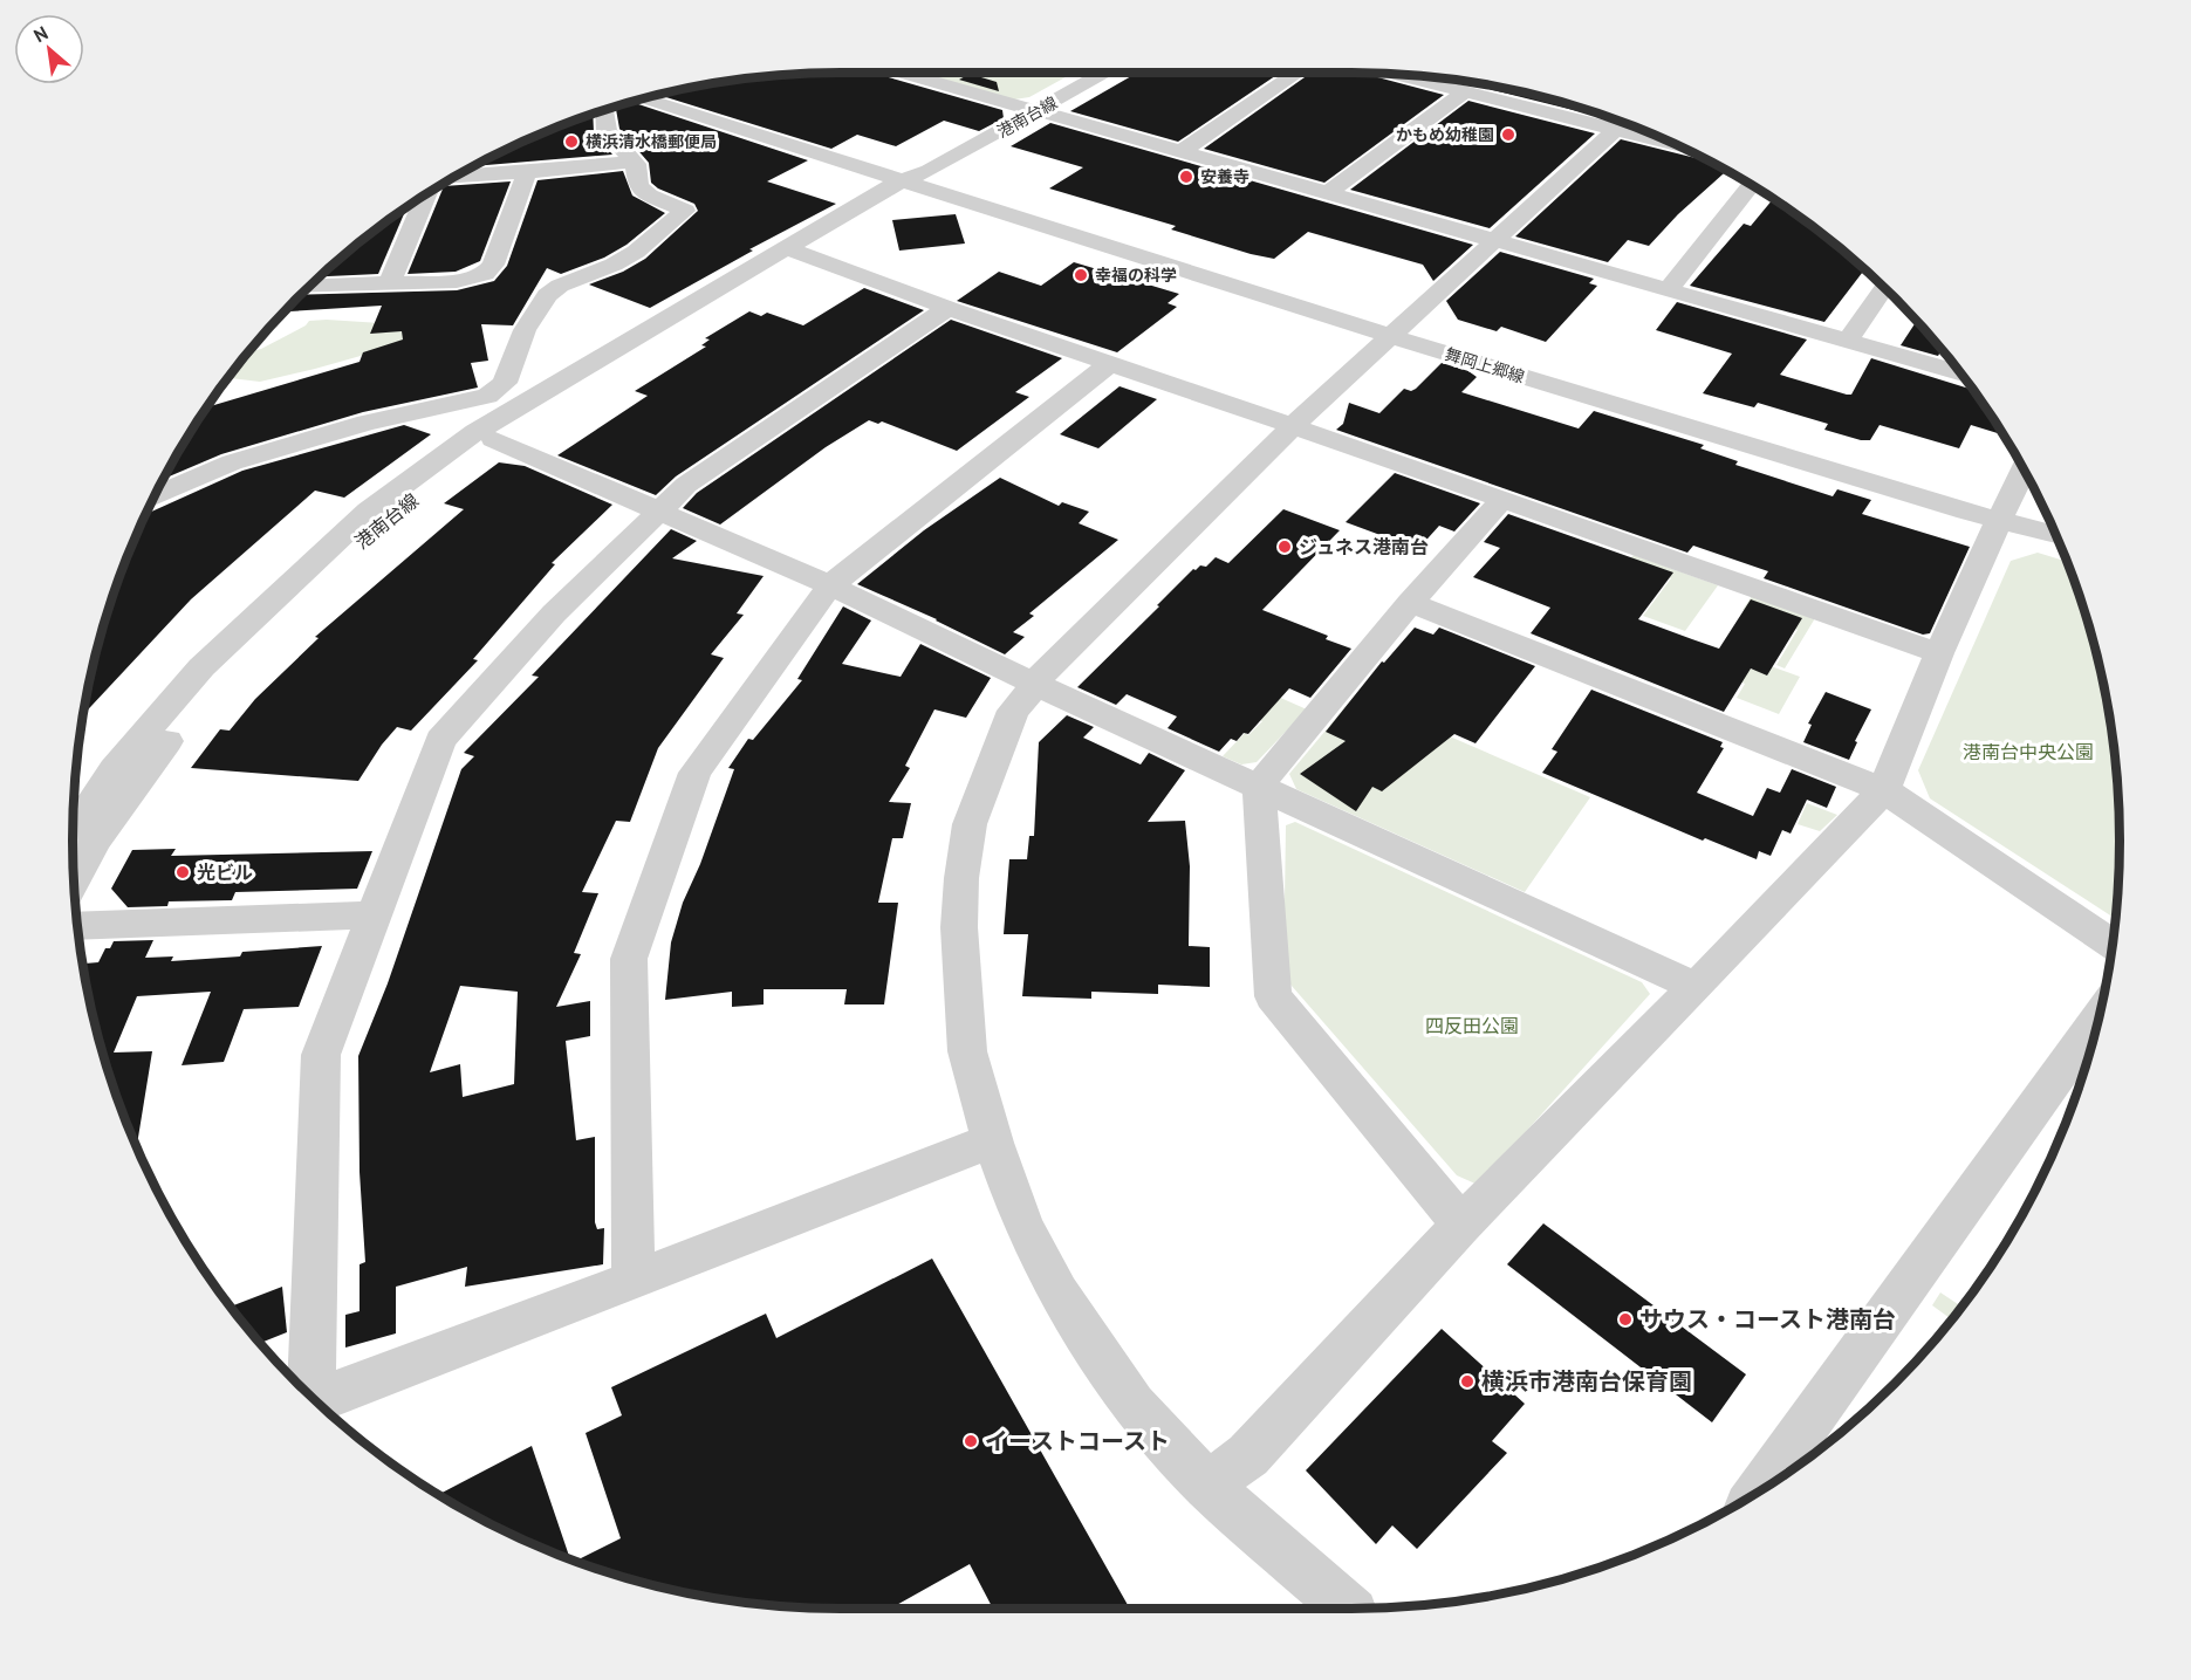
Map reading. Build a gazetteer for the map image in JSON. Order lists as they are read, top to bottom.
{
  "streets": {
    "street": ["港南台線", "舞岡上郷線"]
  },
  "crossings": [
    ["港南台線", "舞岡上郷線"]
  ],
  "parks": ["港南台中央公園", "四反田公園"],
  "places": [
    "かもめ幼稚園",
    "横浜清水橋郵便局",
    "安養寺",
    "幸福の科学",
    "ジュネス港南台",
    "光ビル",
    "サウス・コースト港南台",
    "横浜市港南台保育園",
    "イーストコースト"
  ],
  "north": "top left"
}
